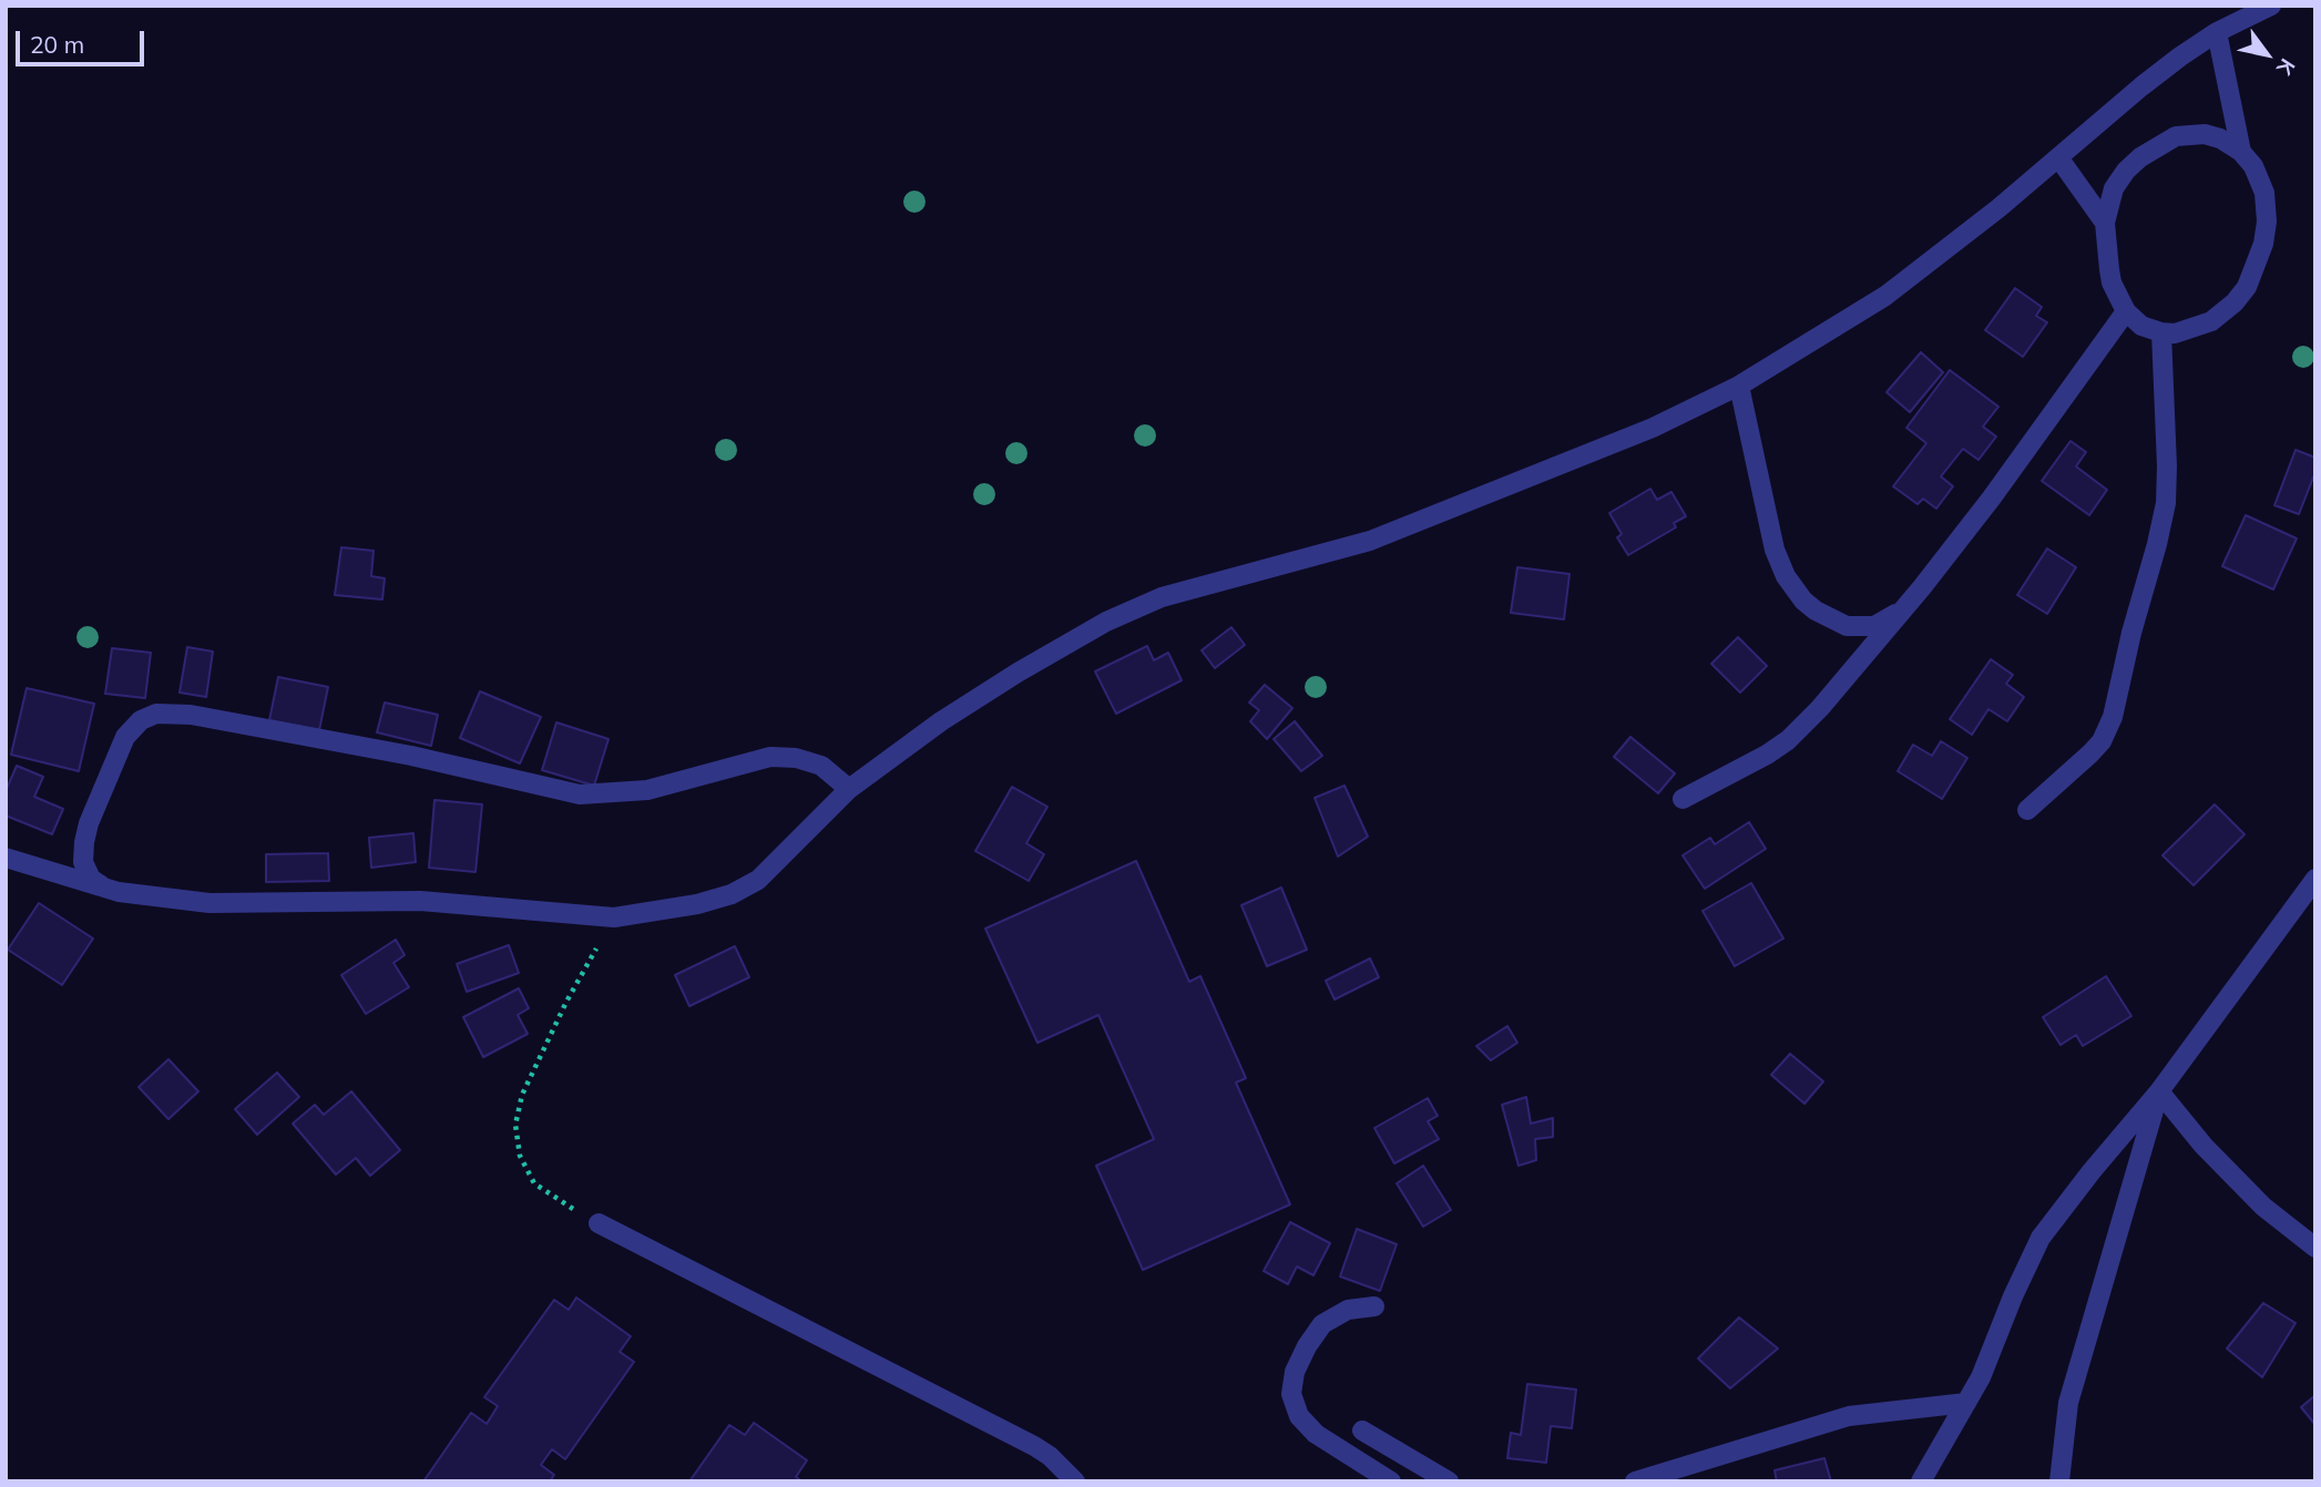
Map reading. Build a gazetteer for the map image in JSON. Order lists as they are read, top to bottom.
{
  "scale_bar": "20 m",
  "north": "bottom right"
}
